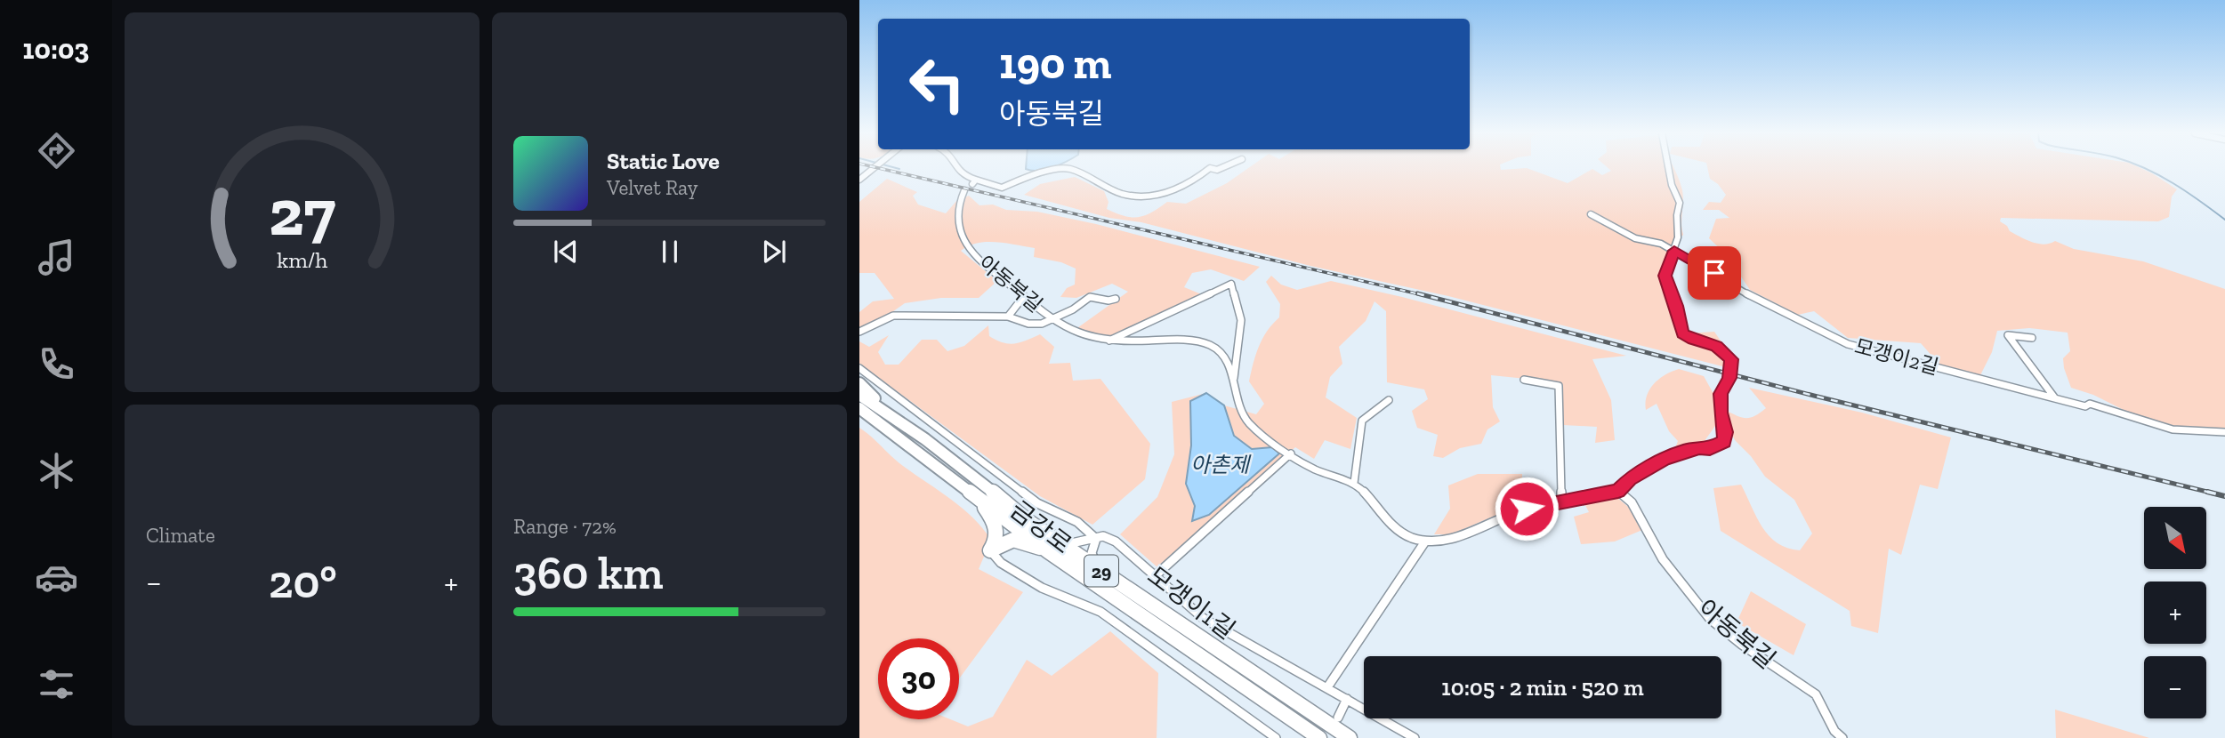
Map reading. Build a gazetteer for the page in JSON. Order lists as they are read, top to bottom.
{
  "streets": {
    "highway": ["금강로", "29"],
    "street": ["아동북길", "모갱이2길", "모갱이1길"]
  },
  "water": ["아촌제"],
  "north": "bottom right",
  "page": {
    "tabs": "10:03",
    "turn": ["190 m", "아동북길"],
    "song": ["Static Love", "Velvet Ray"],
    "tile": [
      "Climate",
      ["Range · 72%", "360 km"]
    ],
    "map_buttons": ["+", "−"],
    "heat": ["−", "20°", "+"],
    "limit": "30",
    "trip": "10:05 · 2 min · 520 m",
    "gauge": ["27", "km/h"]
  }
}
